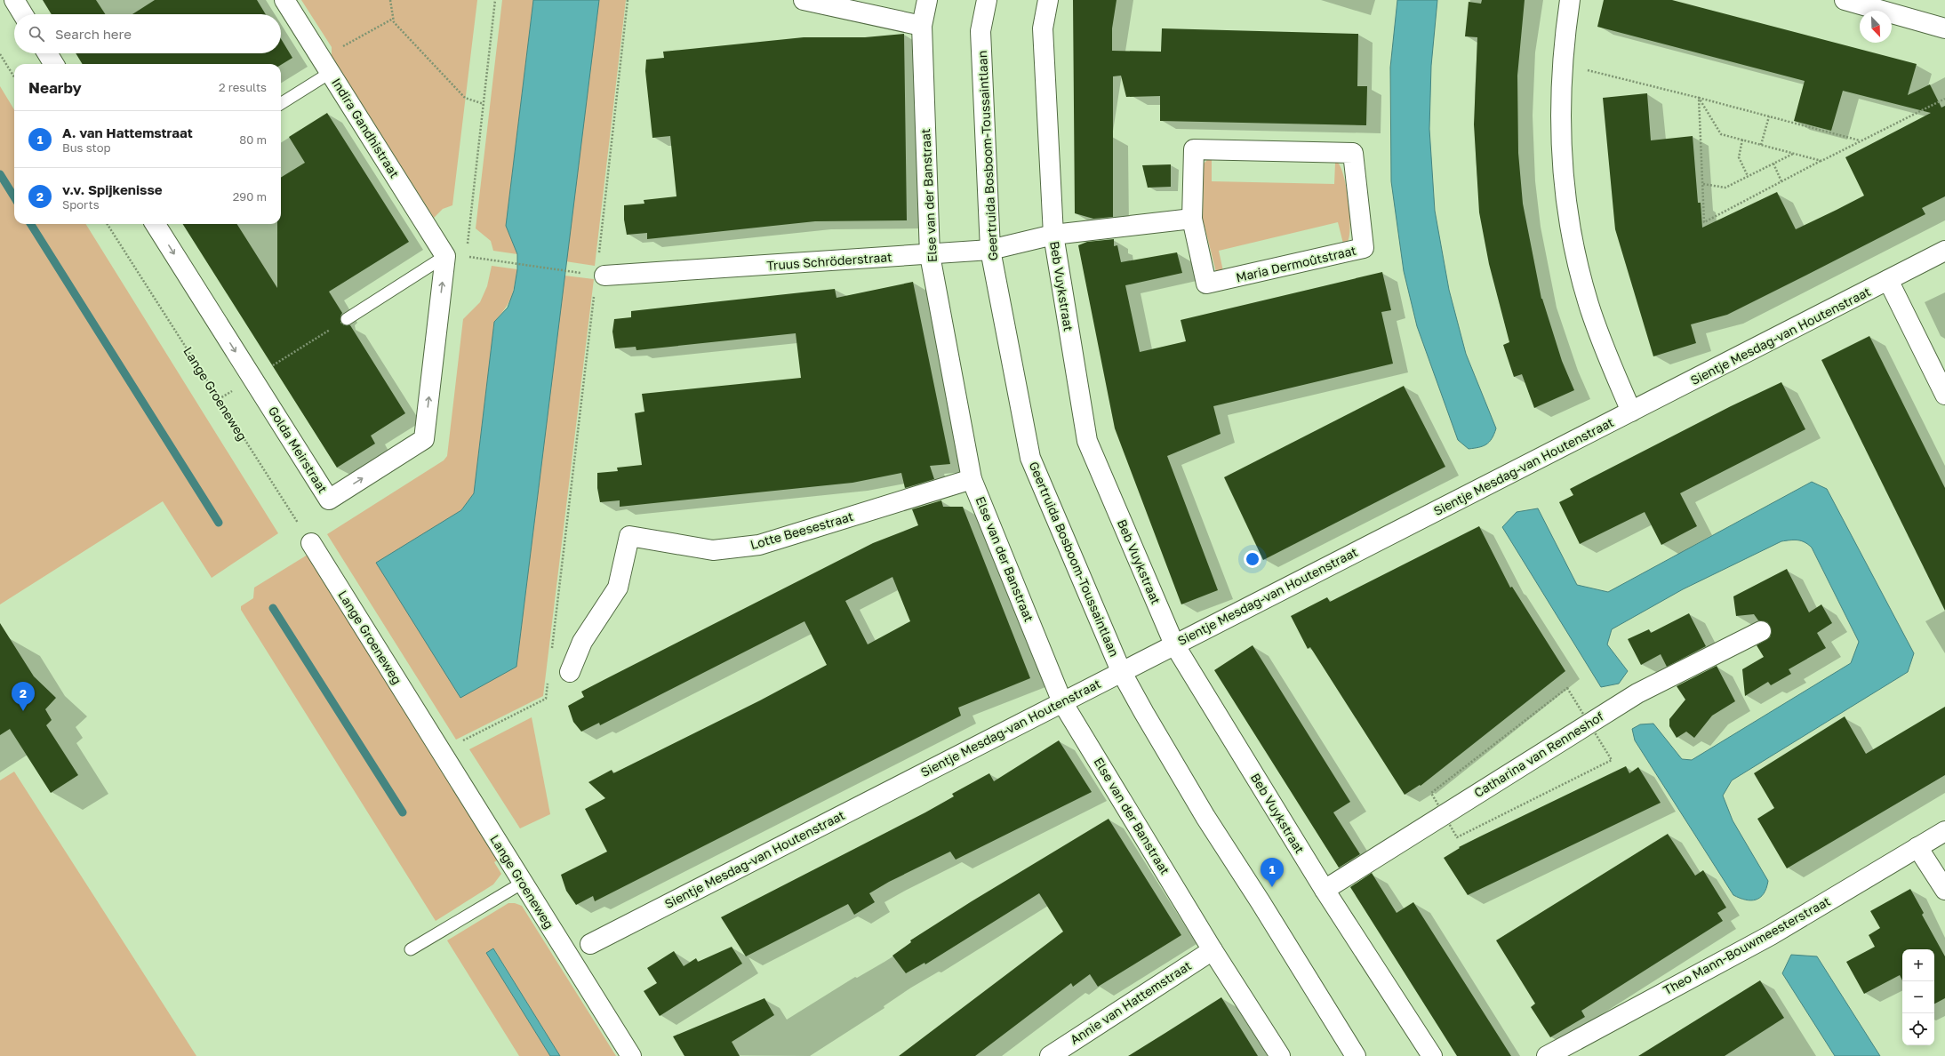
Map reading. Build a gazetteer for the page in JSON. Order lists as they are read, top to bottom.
{
  "streets": {
    "street": [
      "Indira Gandhistraat",
      "Geertruida Bosboom-Toussaintlaan",
      "Else van der Banstraat",
      "Truus Schröderstraat",
      "Maria Dermoûtstraat",
      "Beb Vuykstraat",
      "Sientje Mesdag-van Houtenstraat",
      "Lange Groeneweg",
      "Golda Meirstraat",
      "Lotte Beesestraat",
      "Catharina van Renneshof",
      "Theo Mann-Bouwmeesterstraat",
      "Annie van Hattemstraat"
    ]
  },
  "crossings": [
    ["Indira Gandhistraat", "Golda Meirstraat"],
    ["Geertruida Bosboom-Toussaintlaan", "Truus Schröderstraat"],
    ["Geertruida Bosboom-Toussaintlaan", "Sientje Mesdag-van Houtenstraat"],
    ["Else van der Banstraat", "Truus Schröderstraat"],
    ["Else van der Banstraat", "Sientje Mesdag-van Houtenstraat"],
    ["Else van der Banstraat", "Lotte Beesestraat"],
    ["Else van der Banstraat", "Annie van Hattemstraat"],
    ["Truus Schröderstraat", "Beb Vuykstraat"],
    ["Beb Vuykstraat", "Sientje Mesdag-van Houtenstraat"],
    ["Beb Vuykstraat", "Catharina van Renneshof"]
  ],
  "north": "bottom right",
  "page": {
    "search": "Search here",
    "heading": ["Nearby", "2 results"],
    "list": [
      {
        "mark": "1",
        "name": "A. van Hattemstraat",
        "note": "Bus stop",
        "value": "80 m"
      },
      {
        "mark": "2",
        "name": "v.v. Spijkenisse",
        "note": "Sports",
        "value": "290 m"
      }
    ],
    "pins": ["2", "1"],
    "map_buttons": ["+", "−"]
  }
}
